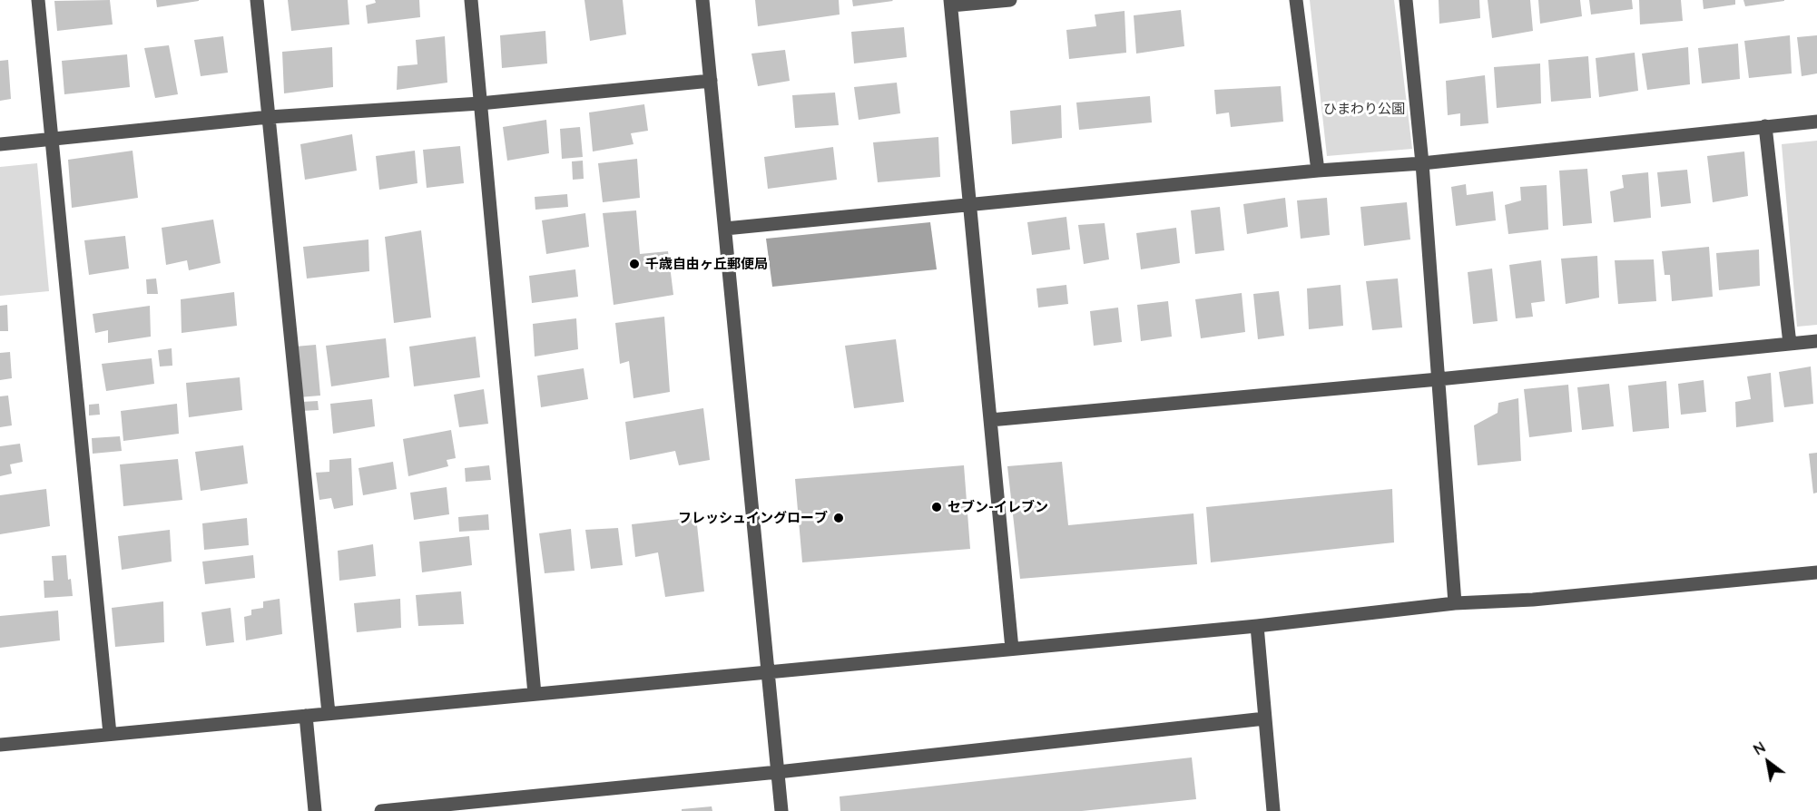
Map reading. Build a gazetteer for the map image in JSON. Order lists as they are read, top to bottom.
{
  "parks": ["ひまわり公園"],
  "places": ["千歳自由ヶ丘郵便局", "セブン-イレブン", "フレッシュイングローブ"],
  "north": "top left"
}
